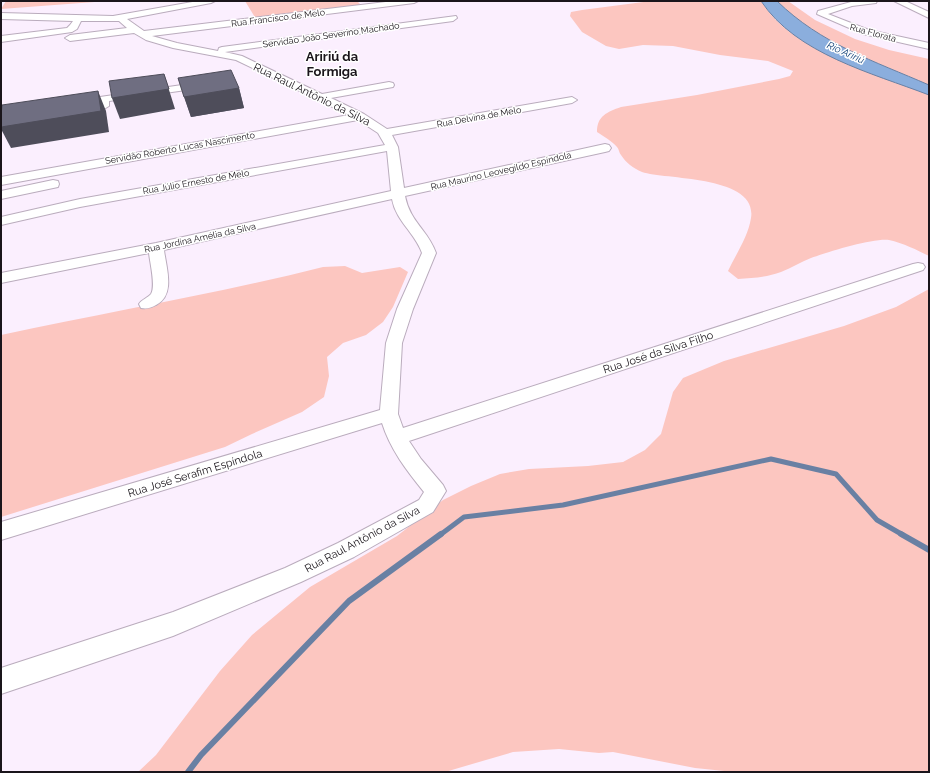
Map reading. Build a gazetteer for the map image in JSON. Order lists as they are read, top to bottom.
{
  "streets": {
    "street": [
      "Rua Francisco de Melo",
      "Rua Florata",
      "Servidão João Severino Machado",
      "Rua Raul Antônio da Silva",
      "Rua Delvina de Melo",
      "Servidão Roberto Lucas Nascimento",
      "Rua Maurino Leovegildo Espíndola",
      "Rua Júlio Ernesto de Melo",
      "Rua Jordina Amélia da Silva",
      "Rua José da Silva Filho",
      "Rua José Serafim Espíndola"
    ]
  },
  "crossings": [
    ["Rua Francisco de Melo", "Rua Raul Antônio da Silva"],
    ["Servidão João Severino Machado", "Rua Raul Antônio da Silva"],
    ["Rua Raul Antônio da Silva", "Rua Delvina de Melo"],
    ["Rua Raul Antônio da Silva", "Servidão Roberto Lucas Nascimento"],
    ["Rua Raul Antônio da Silva", "Rua Maurino Leovegildo Espíndola"],
    ["Rua Raul Antônio da Silva", "Rua Júlio Ernesto de Melo"],
    ["Rua Raul Antônio da Silva", "Rua Jordina Amélia da Silva"],
    ["Rua Raul Antônio da Silva", "Rua José da Silva Filho"],
    ["Rua Raul Antônio da Silva", "Rua José Serafim Espíndola"],
    ["Rua Delvina de Melo", "Rua Júlio Ernesto de Melo"],
    ["Rua Maurino Leovegildo Espíndola", "Rua Jordina Amélia da Silva"]
  ],
  "districts": ["Aririú da Formiga"],
  "water": ["Rio Aririú"]
}
